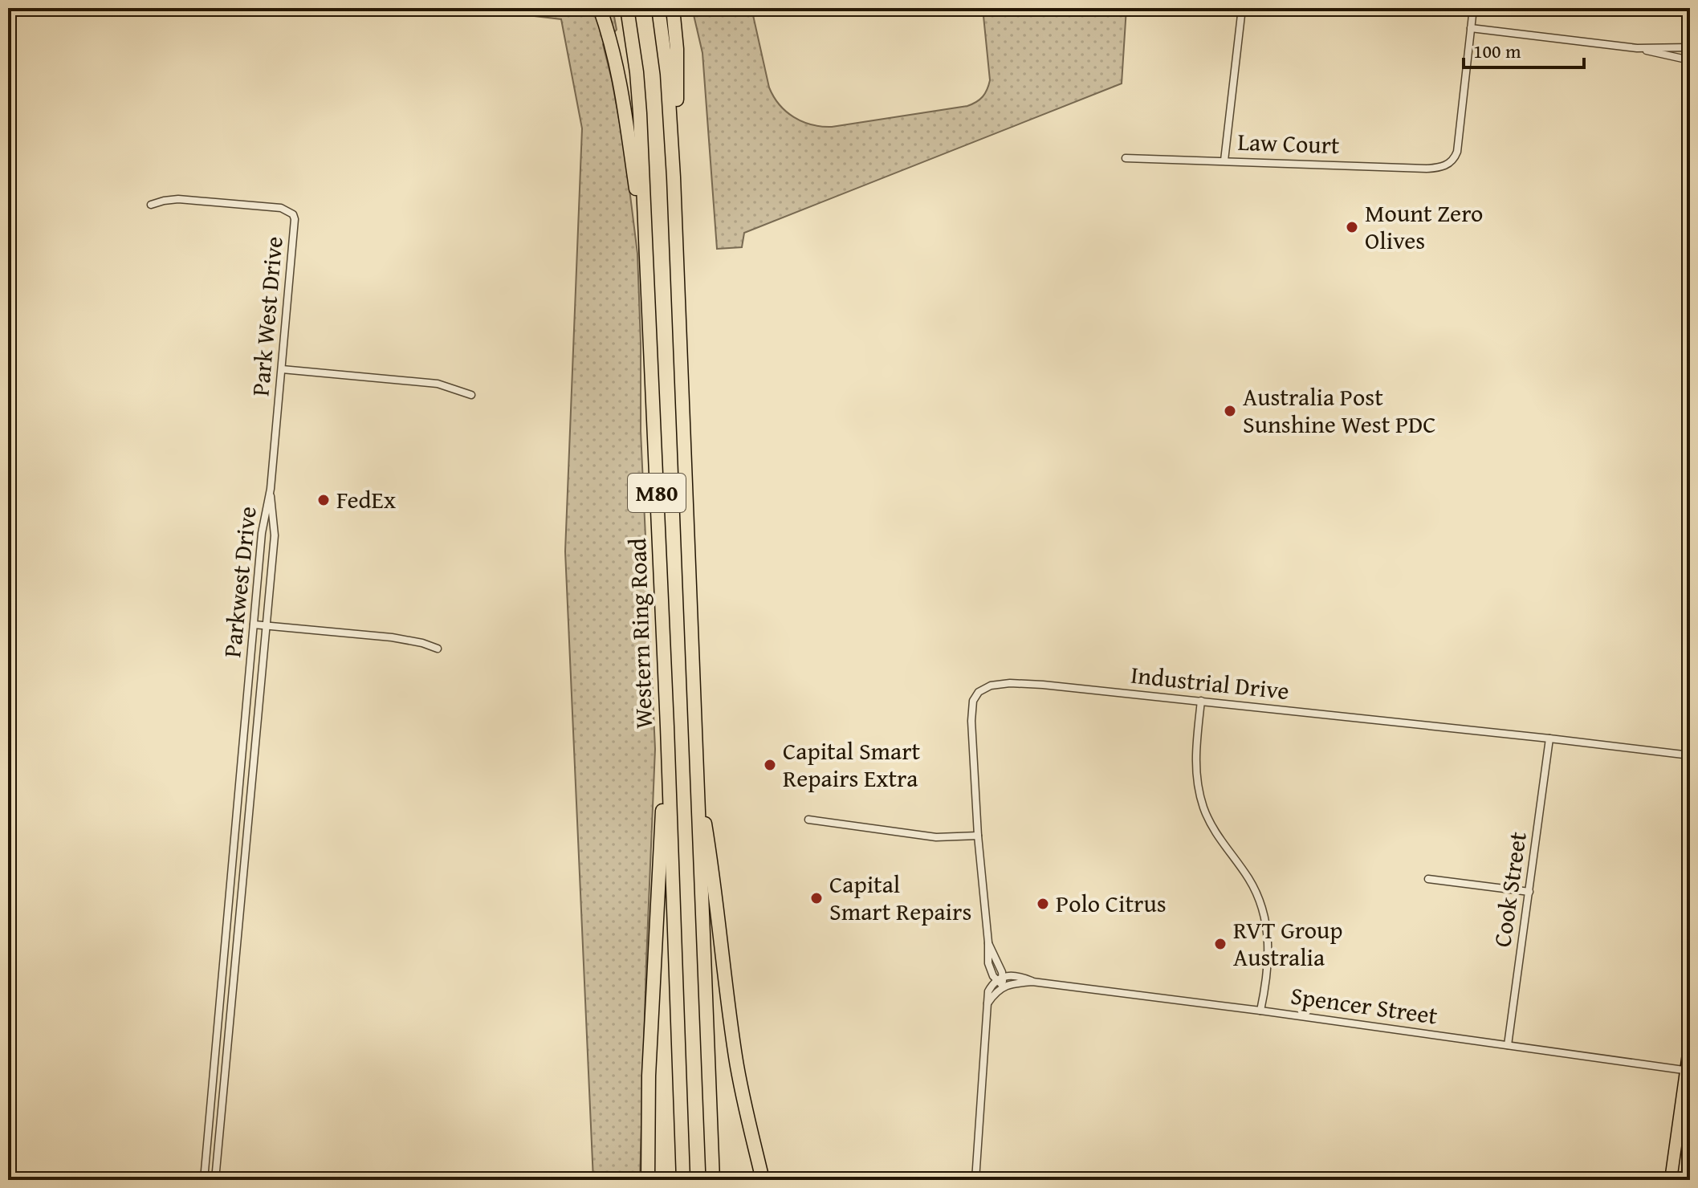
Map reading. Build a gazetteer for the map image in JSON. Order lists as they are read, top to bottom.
{
  "streets": {
    "highway": ["M80", "Western Ring Road"],
    "street": [
      "Law Court",
      "Park West Drive",
      "Parkwest Drive",
      "Industrial Drive",
      "Cook Street",
      "Spencer Street"
    ]
  },
  "crossings": [
    ["Park West Drive", "Parkwest Drive"],
    ["Industrial Drive", "Cook Street"],
    ["Industrial Drive", "Spencer Street"],
    ["Cook Street", "Spencer Street"]
  ],
  "places": [
    "Mount Zero Olives",
    "Australia Post Sunshine West PDC",
    "FedEx",
    "Capital Smart Repairs Extra",
    "Capital Smart Repairs",
    "Polo Citrus",
    "RVT Group Australia"
  ],
  "scale_bar": "100 m"
}
